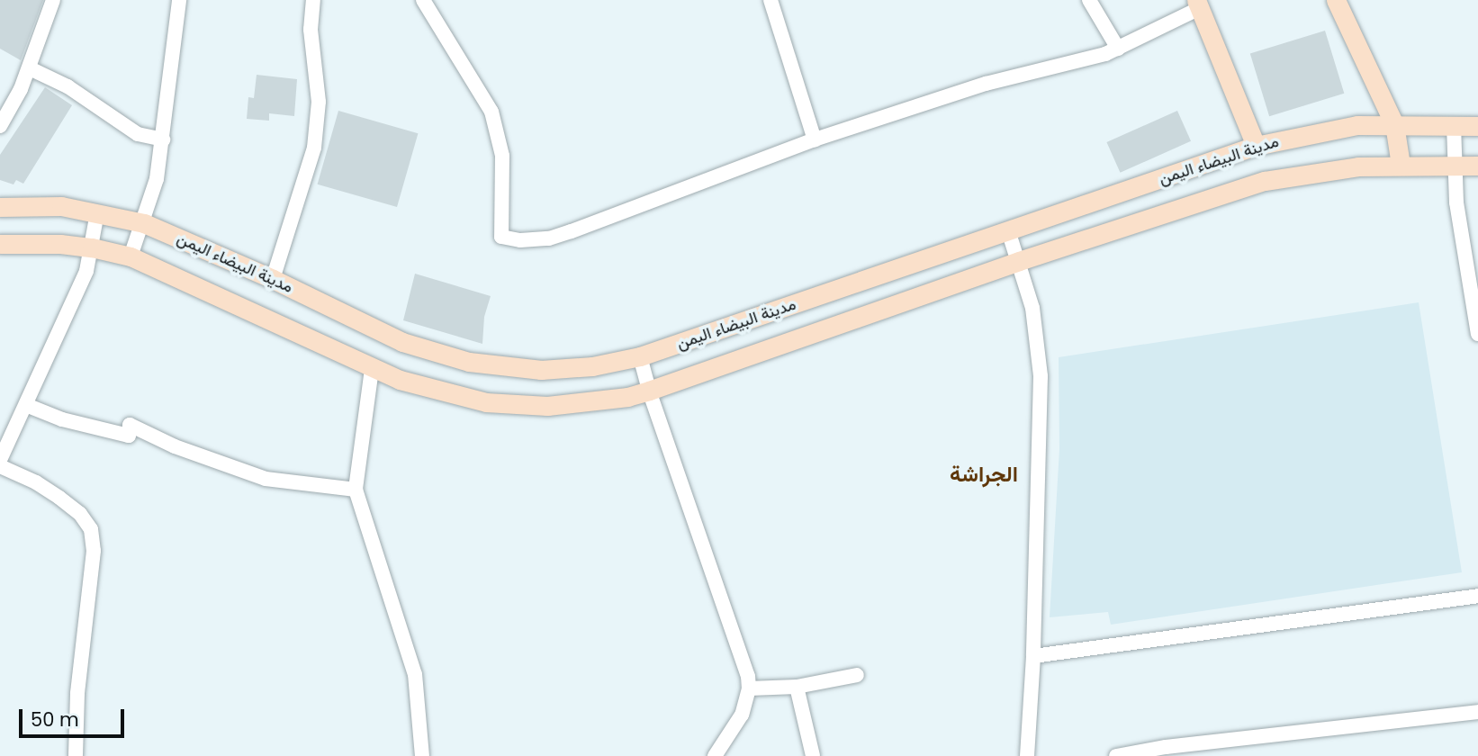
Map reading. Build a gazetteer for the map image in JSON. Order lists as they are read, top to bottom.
{
  "streets": {
    "main road": ["مدينة البيضاء اليمن"]
  },
  "districts": ["الجراشة"],
  "scale_bar": "50 m"
}
